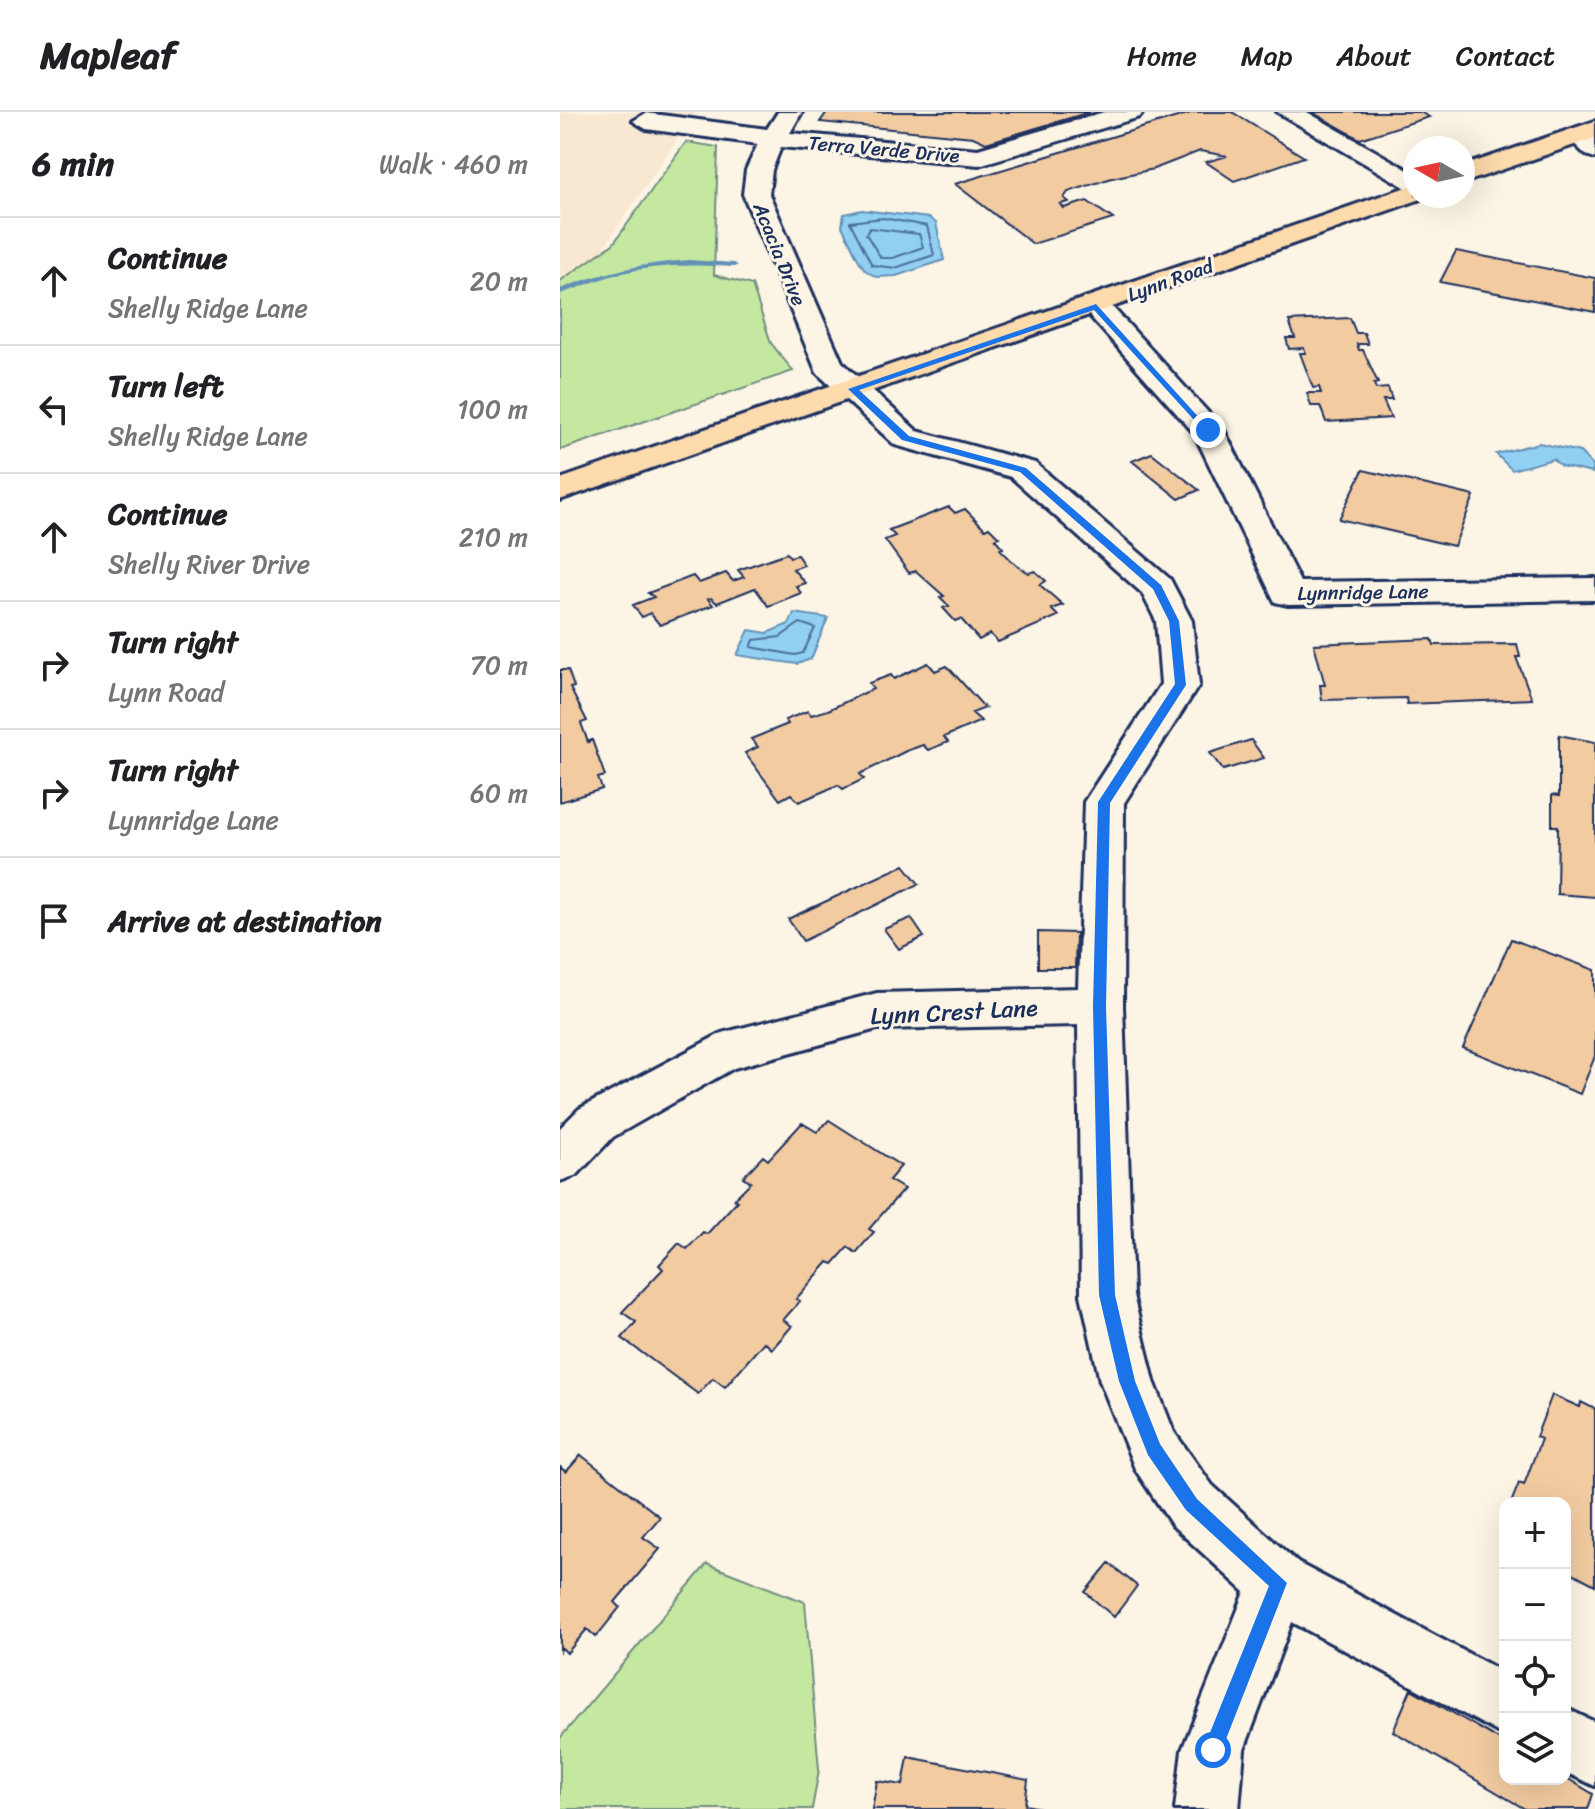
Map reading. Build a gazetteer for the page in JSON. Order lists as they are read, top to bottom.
{
  "streets": {
    "main road": ["Lynn Road"],
    "street": [
      "Terra Verde Drive",
      "Acacia Drive",
      "Lynnridge Lane",
      "Lynn Crest Lane"
    ]
  },
  "crossings": [
    ["Terra Verde Drive", "Acacia Drive"],
    ["Acacia Drive", "Lynn Road"],
    ["Acacia Drive", "Lynn Crest Lane"],
    ["Lynn Road", "Lynnridge Lane"]
  ],
  "north": "left",
  "page": {
    "header": "Mapleaf",
    "nav": [
      "Home",
      "Map",
      "About",
      "Contact"
    ],
    "heading": ["6 min", "Walk · 460 m"],
    "list": [
      ["Continue", "Shelly Ridge Lane", "20 m"],
      ["Turn left", "Shelly Ridge Lane", "100 m"],
      ["Continue", "Shelly River Drive", "210 m"],
      ["Turn right", "Lynn Road", "70 m"],
      ["Turn right", "Lynnridge Lane", "60 m"],
      "Arrive at destination"
    ],
    "map_buttons": ["+", "−"]
  }
}
